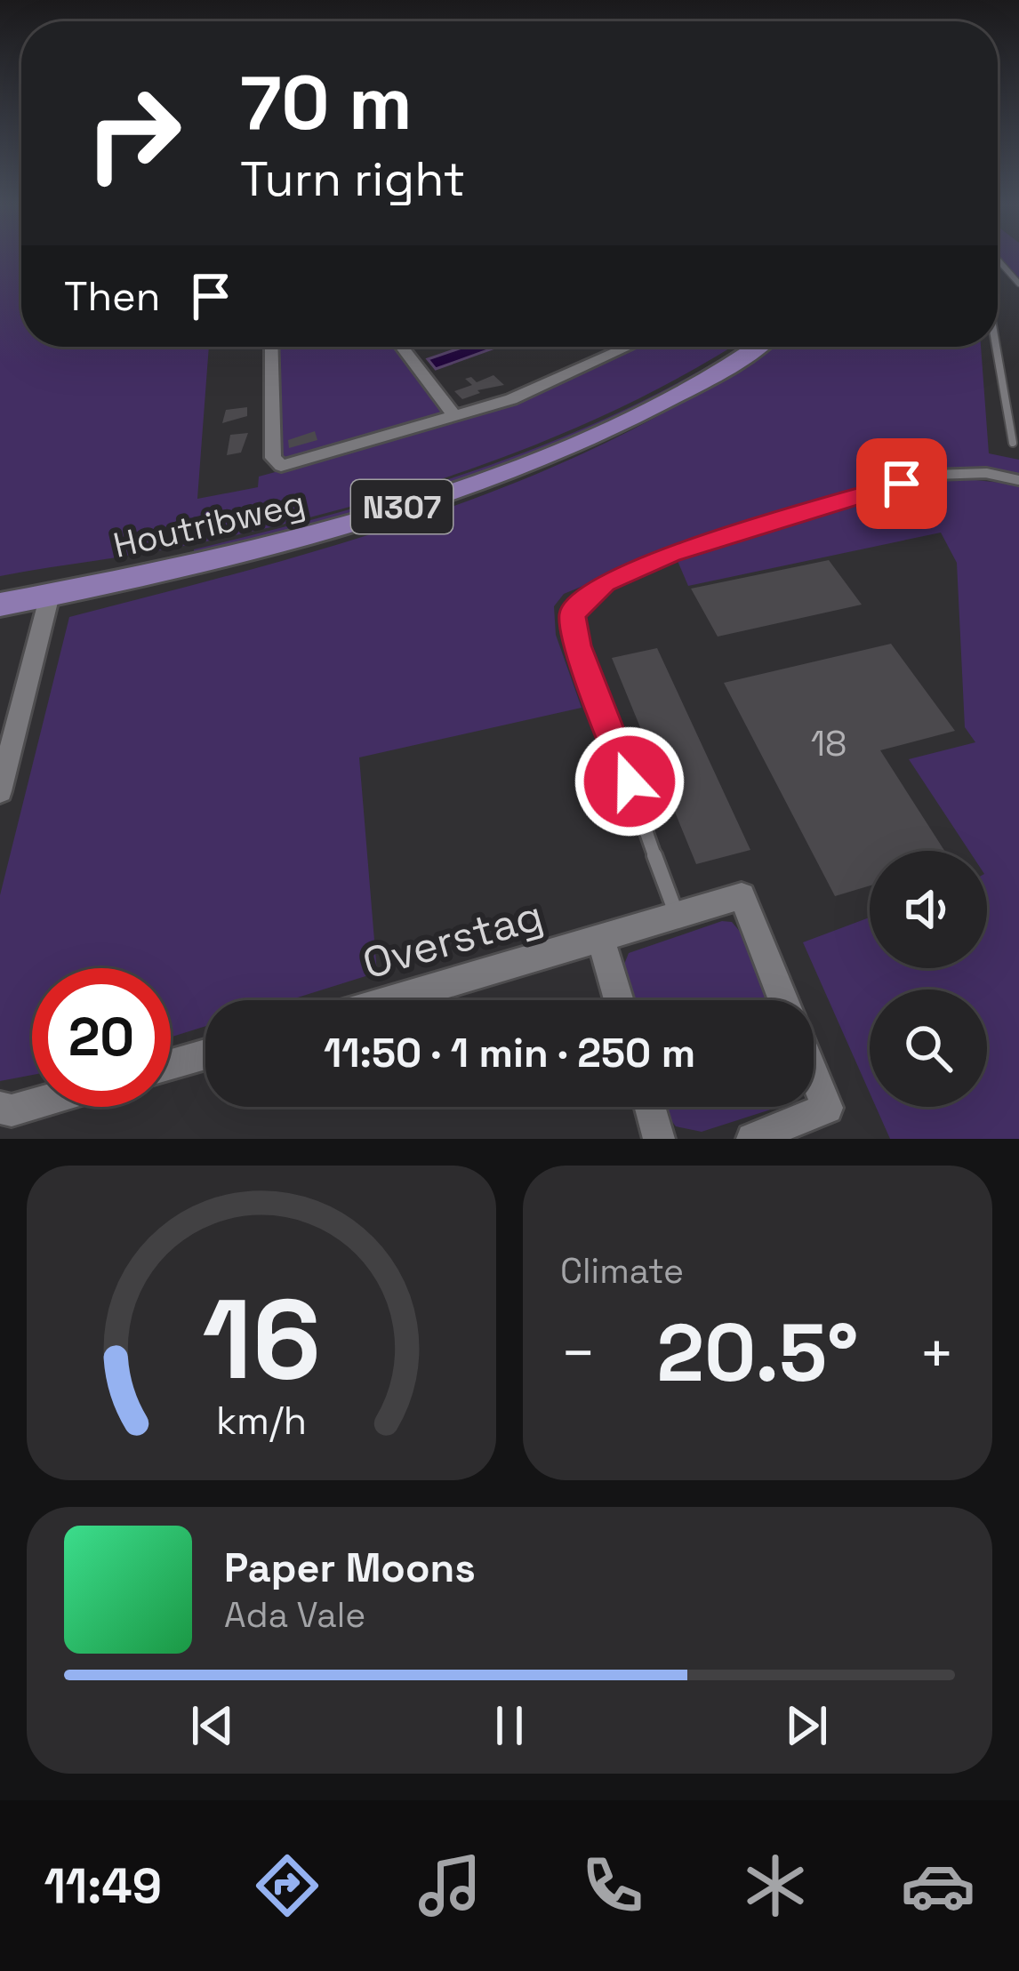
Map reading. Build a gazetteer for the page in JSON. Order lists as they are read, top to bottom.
{
  "streets": {
    "main road": ["N307", "Houtribweg"],
    "street": ["Overstag"]
  },
  "house_numbers": ["18"],
  "page": {
    "turn": ["70 m", "Turn right"],
    "then": "Then",
    "limit": "20",
    "trip": "11:50 · 1 min · 250 m",
    "tile": "Climate",
    "heat": ["−", "20.5°", "+"],
    "song": ["Paper Moons", "Ada Vale"],
    "tabs": "11:49",
    "gauge": ["16", "km/h"]
  }
}
